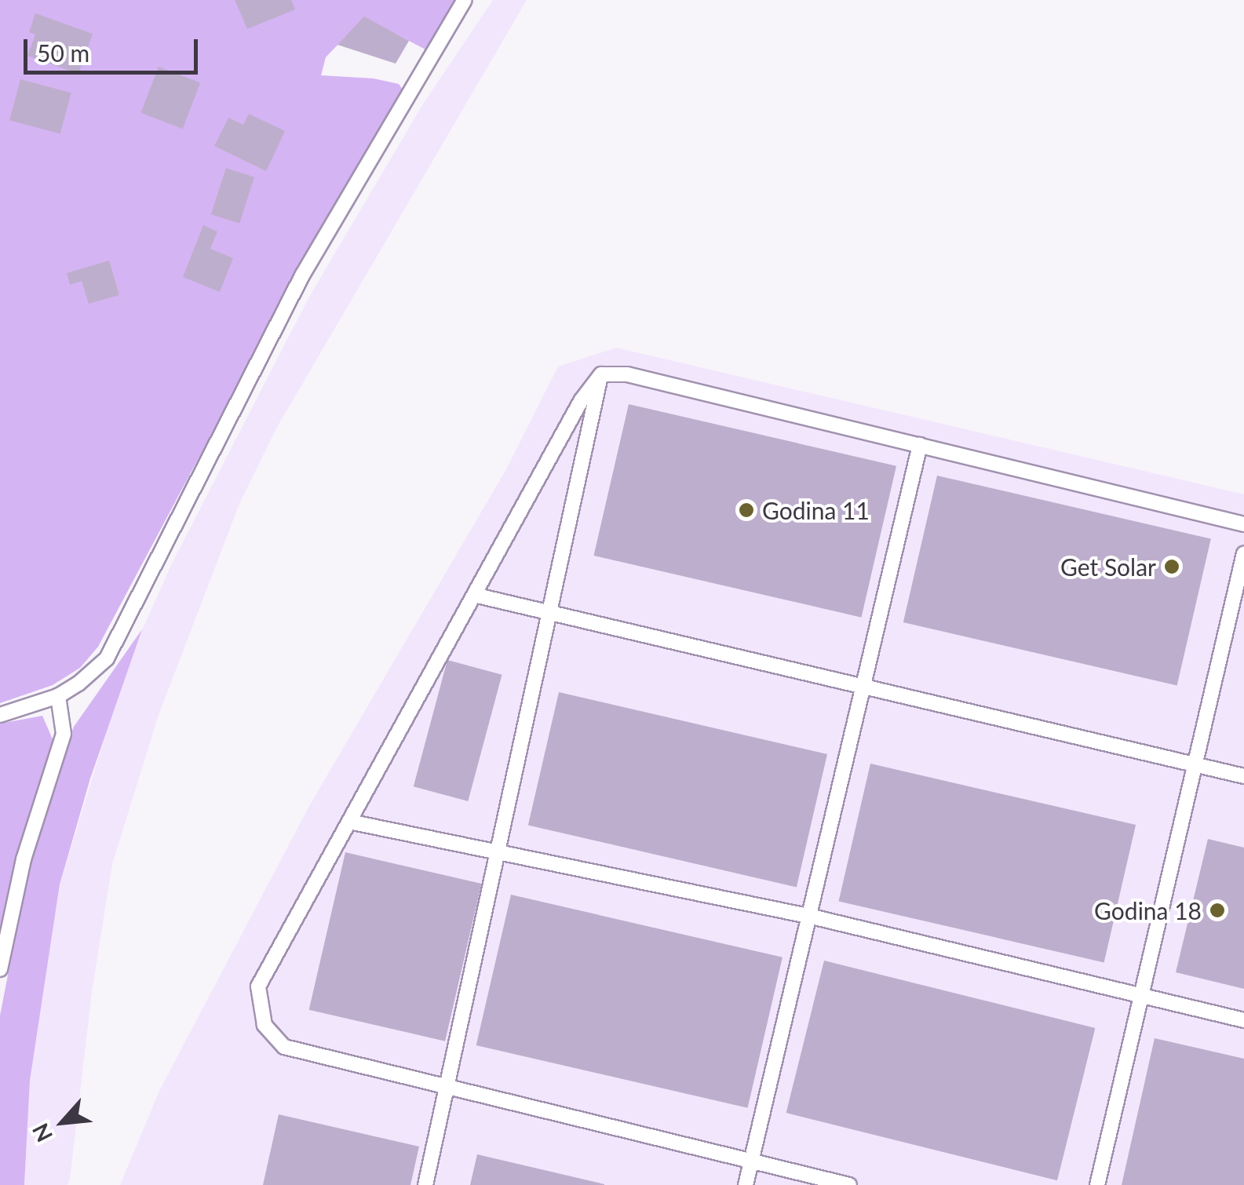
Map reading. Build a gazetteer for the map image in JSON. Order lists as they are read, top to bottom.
{
  "places": ["Godina 11", "Get Solar", "Godina 18"],
  "scale_bar": "50 m",
  "north": "bottom left"
}
